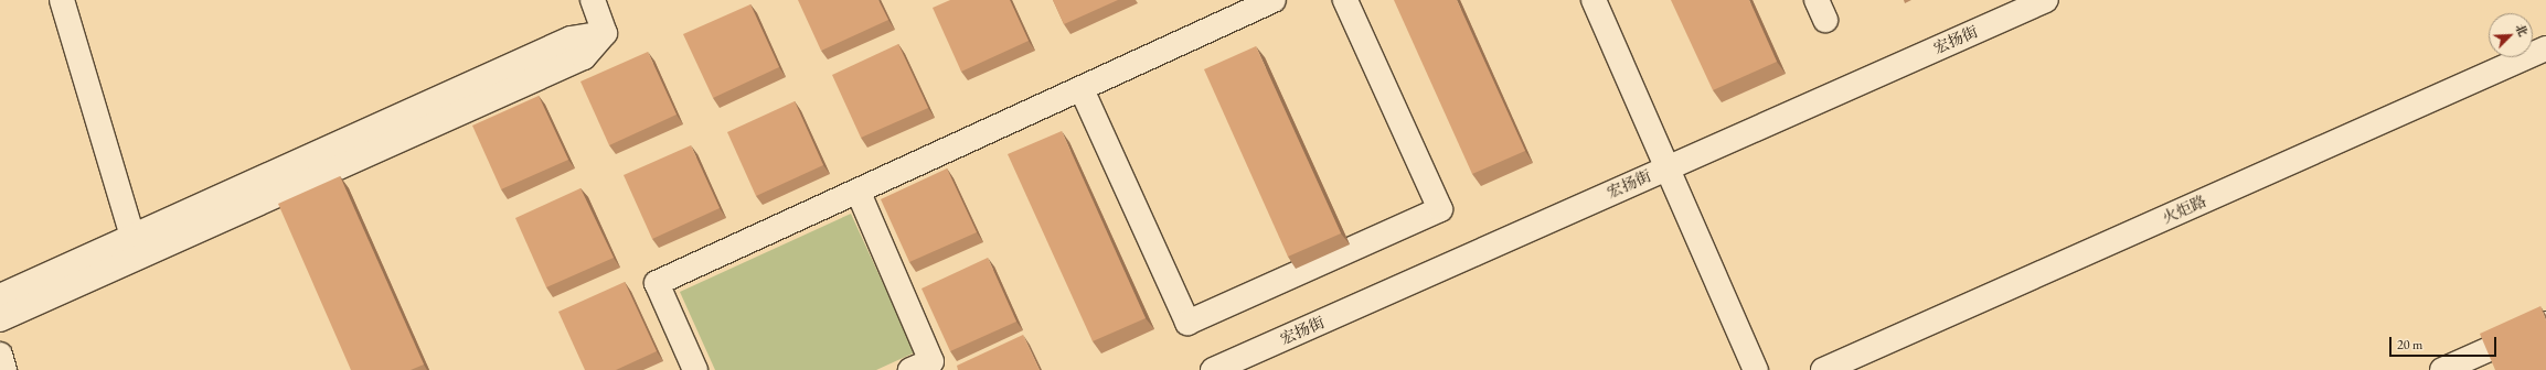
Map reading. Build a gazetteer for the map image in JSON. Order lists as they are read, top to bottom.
{
  "streets": {
    "street": ["宏扬街", "火炬路"]
  },
  "scale_bar": "20 m",
  "north": "top right"
}
